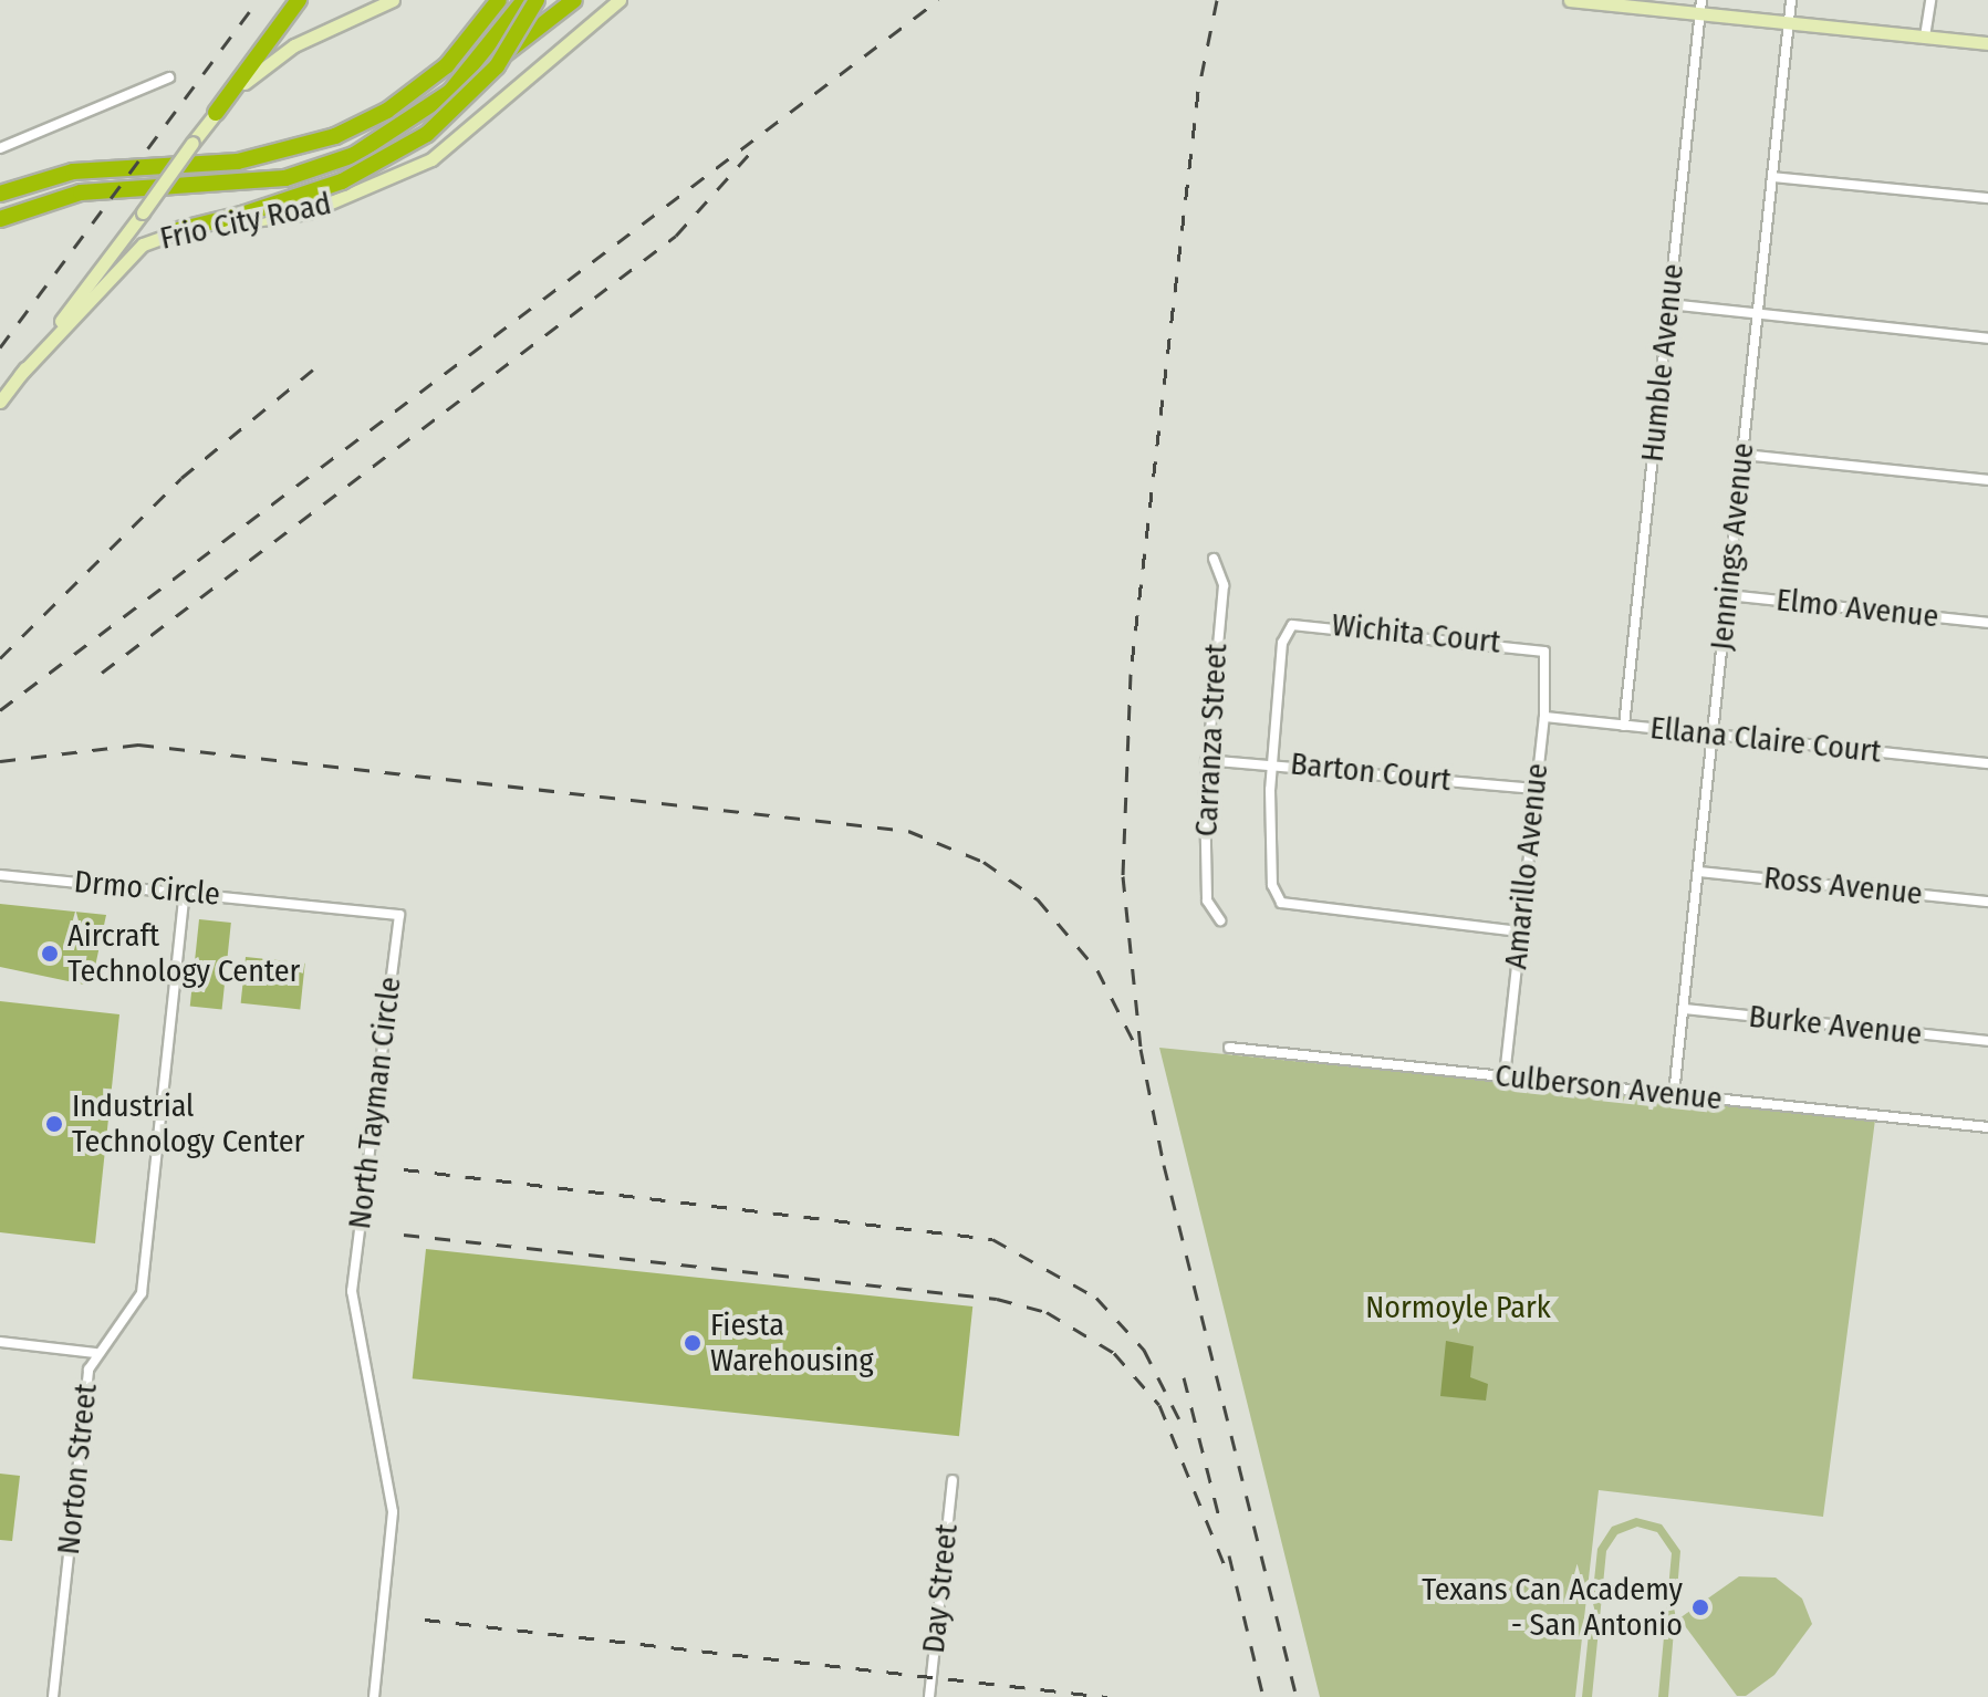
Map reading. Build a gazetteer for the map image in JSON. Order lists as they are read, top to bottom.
{
  "streets": {
    "main road": ["Frio City Road"],
    "street": [
      "Humble Avenue",
      "Jennings Avenue",
      "Elmo Avenue",
      "Wichita Court",
      "Carranza Street",
      "Ellana Claire Court",
      "Barton Court",
      "Amarillo Avenue",
      "Ross Avenue",
      "Drmo Circle",
      "Burke Avenue",
      "Culberson Avenue",
      "North Tayman Circle",
      "Norton Street",
      "Day Street"
    ]
  },
  "crossings": [
    ["Humble Avenue", "Ellana Claire Court"],
    ["Jennings Avenue", "Elmo Avenue"],
    ["Jennings Avenue", "Ellana Claire Court"],
    ["Jennings Avenue", "Ross Avenue"],
    ["Jennings Avenue", "Burke Avenue"],
    ["Jennings Avenue", "Culberson Avenue"],
    ["Wichita Court", "Barton Court"],
    ["Wichita Court", "Amarillo Avenue"],
    ["Carranza Street", "Barton Court"],
    ["Ellana Claire Court", "Amarillo Avenue"],
    ["Barton Court", "Amarillo Avenue"],
    ["Amarillo Avenue", "Culberson Avenue"],
    ["Drmo Circle", "North Tayman Circle"],
    ["Drmo Circle", "Norton Street"]
  ],
  "parks": ["Normoyle Park"],
  "places": [
    "Aircraft Technology Center",
    "Industrial Technology Center",
    "Fiesta Warehousing",
    "Texans Can Academy - San Antonio"
  ]
}
